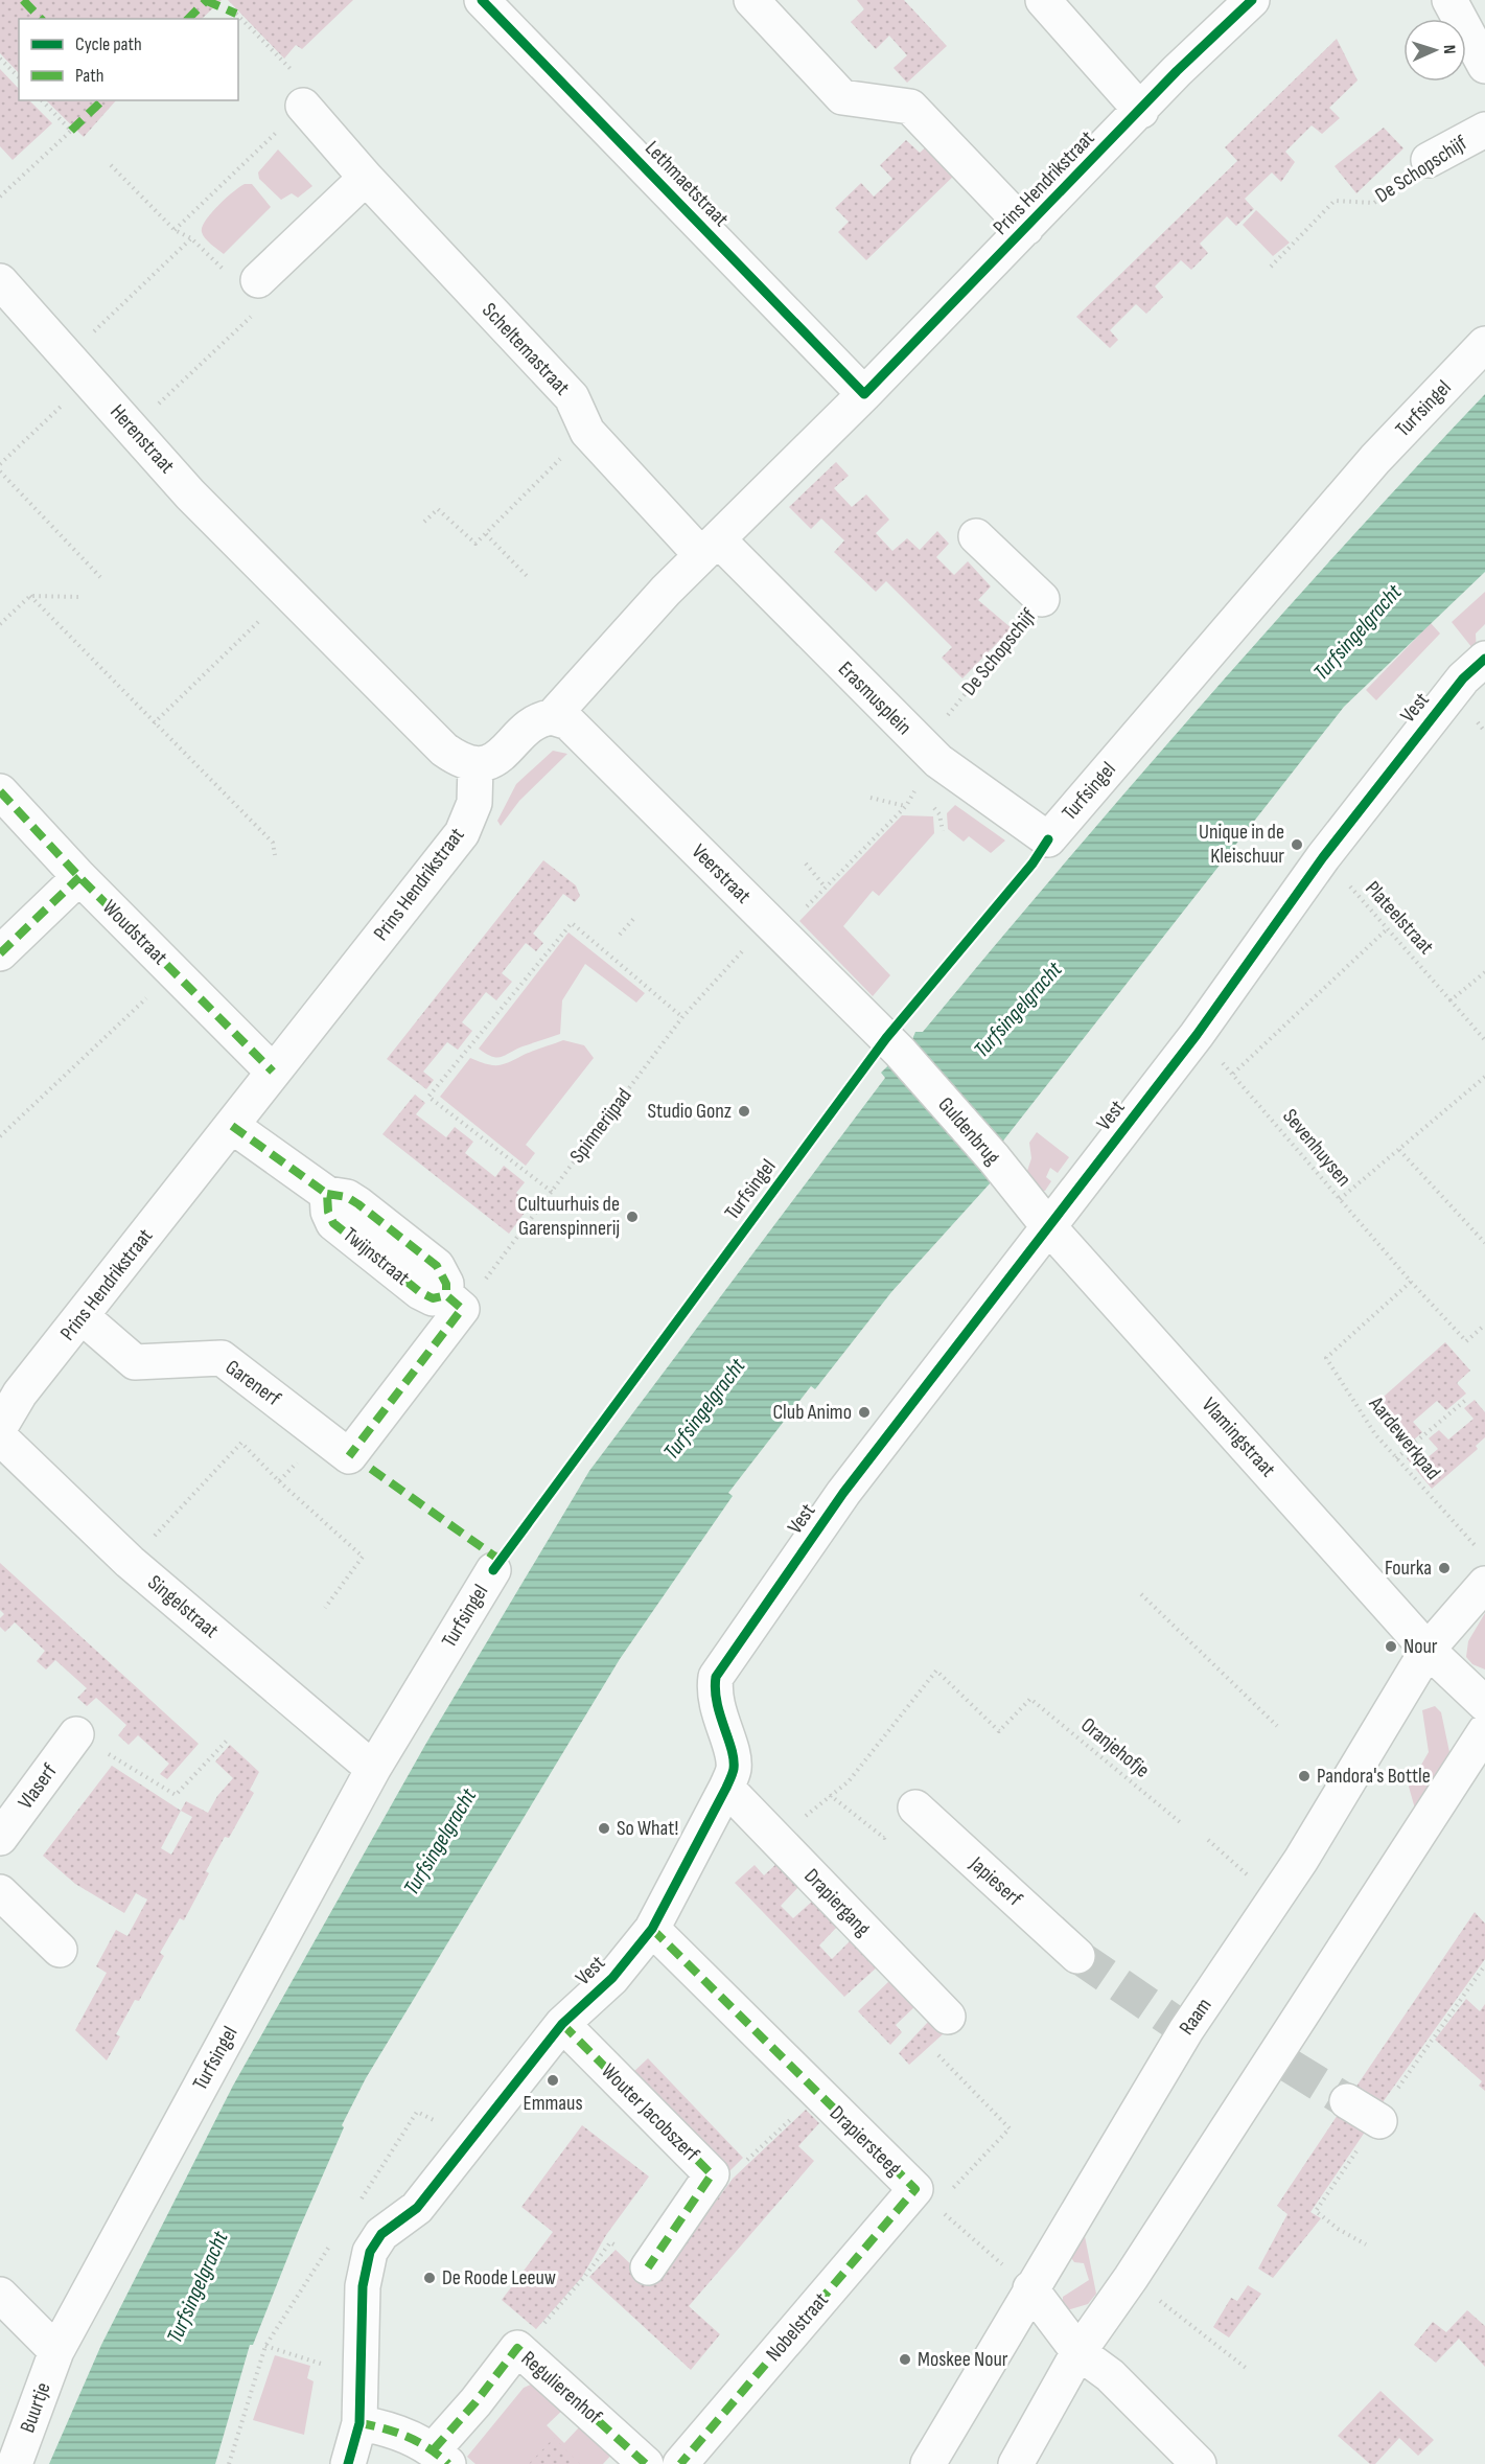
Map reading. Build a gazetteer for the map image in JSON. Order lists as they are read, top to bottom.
{
  "streets": {
    "street": [
      "De Schopschijf",
      "Prins Hendrikstraat",
      "Lethmaetstraat",
      "Scheltemastraat",
      "Turfsingel",
      "Herenstraat",
      "Erasmusplein",
      "Vest",
      "Veerstraat",
      "Woudstraat",
      "Guldenbrug",
      "Twijnstraat",
      "Garenerf",
      "Vlamingstraat",
      "Singelstraat",
      "Vlaserf",
      "Japieserf",
      "Drapiergang",
      "Raam",
      "Wouter Jacobszerf",
      "Drapiersteeg",
      "Nobelstraat",
      "Regulierenhof",
      "Buurtje"
    ],
    "path": [
      "Plateelstraat",
      "Spinnerijpad",
      "Sevenhuysen",
      "Aardewerkpad",
      "Oranjehofje"
    ]
  },
  "crossings": [
    ["De Schopschijf", "Erasmusplein"],
    ["De Schopschijf", "Spinnerijpad"],
    ["Prins Hendrikstraat", "Lethmaetstraat"],
    ["Prins Hendrikstraat", "Scheltemastraat"],
    ["Prins Hendrikstraat", "Herenstraat"],
    ["Prins Hendrikstraat", "Erasmusplein"],
    ["Prins Hendrikstraat", "Veerstraat"],
    ["Prins Hendrikstraat", "Woudstraat"],
    ["Prins Hendrikstraat", "Twijnstraat"],
    ["Prins Hendrikstraat", "Garenerf"],
    ["Scheltemastraat", "Erasmusplein"],
    ["Turfsingel", "Erasmusplein"],
    ["Turfsingel", "Singelstraat"],
    ["Turfsingel", "Buurtje"],
    ["Vest", "Plateelstraat"],
    ["Vest", "Guldenbrug"],
    ["Vest", "Sevenhuysen"],
    ["Vest", "Vlamingstraat"],
    ["Vest", "Drapiergang"],
    ["Vest", "Wouter Jacobszerf"],
    ["Vest", "Drapiersteeg"],
    ["Vest", "Regulierenhof"],
    ["Veerstraat", "Spinnerijpad"],
    ["Veerstraat", "Guldenbrug"],
    ["Spinnerijpad", "Twijnstraat"],
    ["Spinnerijpad", "Garenerf"],
    ["Guldenbrug", "Vlamingstraat"],
    ["Sevenhuysen", "Aardewerkpad"],
    ["Twijnstraat", "Garenerf"],
    ["Vlamingstraat", "Raam"],
    ["Drapiersteeg", "Nobelstraat"]
  ],
  "water": ["Turfsingelgracht"],
  "places": [
    "Unique in de Kleischuur",
    "Studio Gonz",
    "Cultuurhuis de Garenspinnerij",
    "Club Animo",
    "Fourka",
    "Nour",
    "Pandora's Bottle",
    "So What!",
    "Emmaus",
    "De Roode Leeuw",
    "Moskee Nour"
  ],
  "legend": ["Cycle path", "Path"],
  "north": "right"
}
